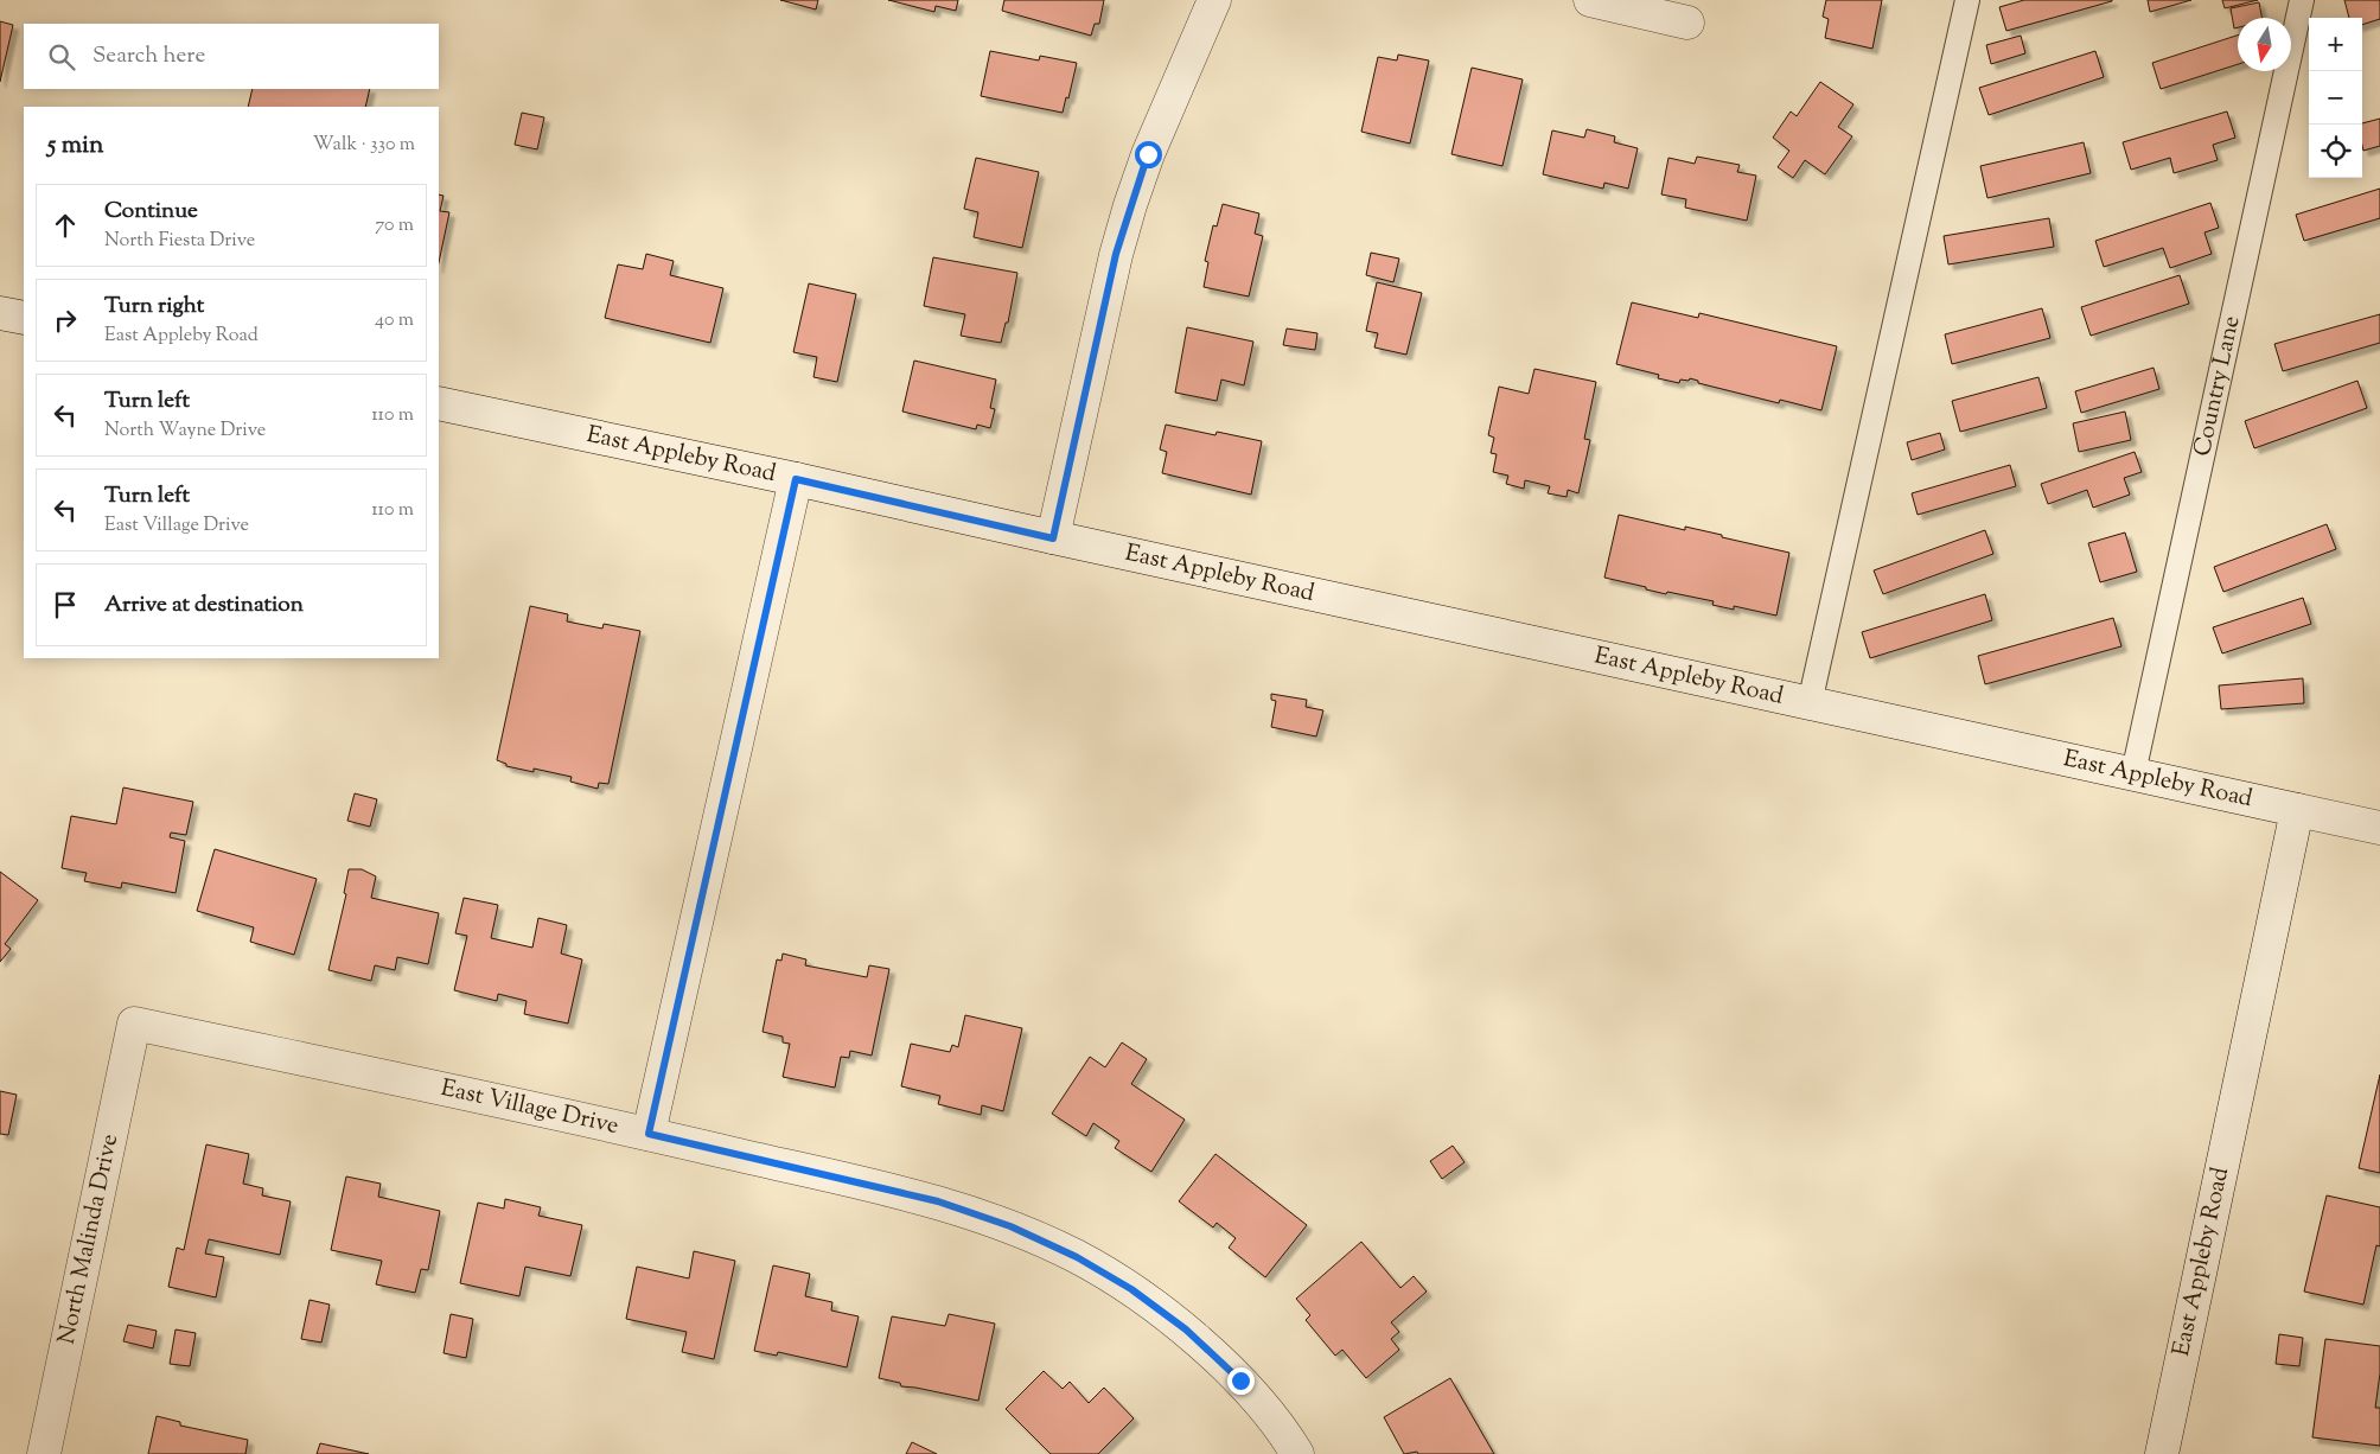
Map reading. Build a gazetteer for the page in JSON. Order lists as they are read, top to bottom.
{
  "streets": {
    "street": ["East Appleby Road", "East Village Drive", "North Malinda Drive"],
    "lane": ["Country Lane"]
  },
  "crossings": [
    ["Country Lane", "East Appleby Road"],
    ["East Village Drive", "North Malinda Drive"]
  ],
  "north": "bottom",
  "page": {
    "map_buttons": ["+", "−"],
    "search": "Search here",
    "heading": ["5 min", "Walk · 330 m"],
    "list": [
      ["Continue", "North Fiesta Drive", "70 m"],
      ["Turn right", "East Appleby Road", "40 m"],
      ["Turn left", "North Wayne Drive", "110 m"],
      ["Turn left", "East Village Drive", "110 m"],
      "Arrive at destination"
    ]
  }
}
